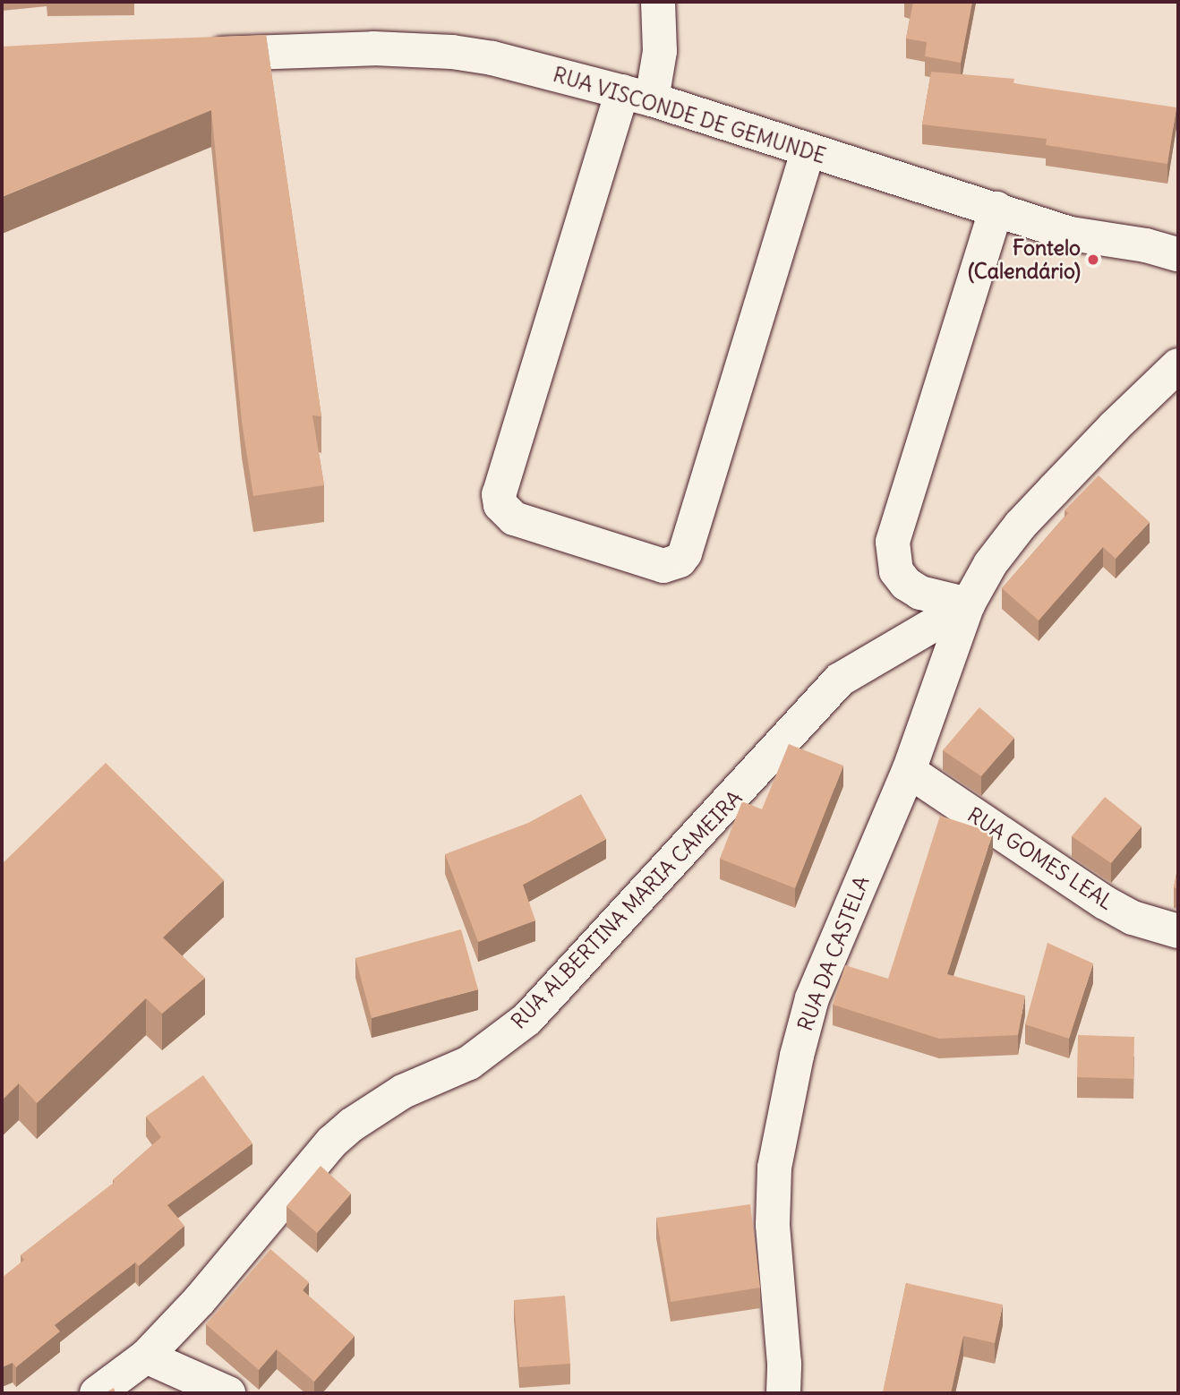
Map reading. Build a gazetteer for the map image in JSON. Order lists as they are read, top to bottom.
{
  "streets": {
    "street": [
      "RUA VISCONDE DE GEMUNDE",
      "RUA GOMES LEAL",
      "RUA ALBERTINA MARIA CAMEIRA",
      "RUA DA CASTELA"
    ]
  },
  "crossings": [
    ["RUA GOMES LEAL", "RUA DA CASTELA"],
    ["RUA ALBERTINA MARIA CAMEIRA", "RUA DA CASTELA"]
  ],
  "places": ["Fontelo (Calendário)"]
}
